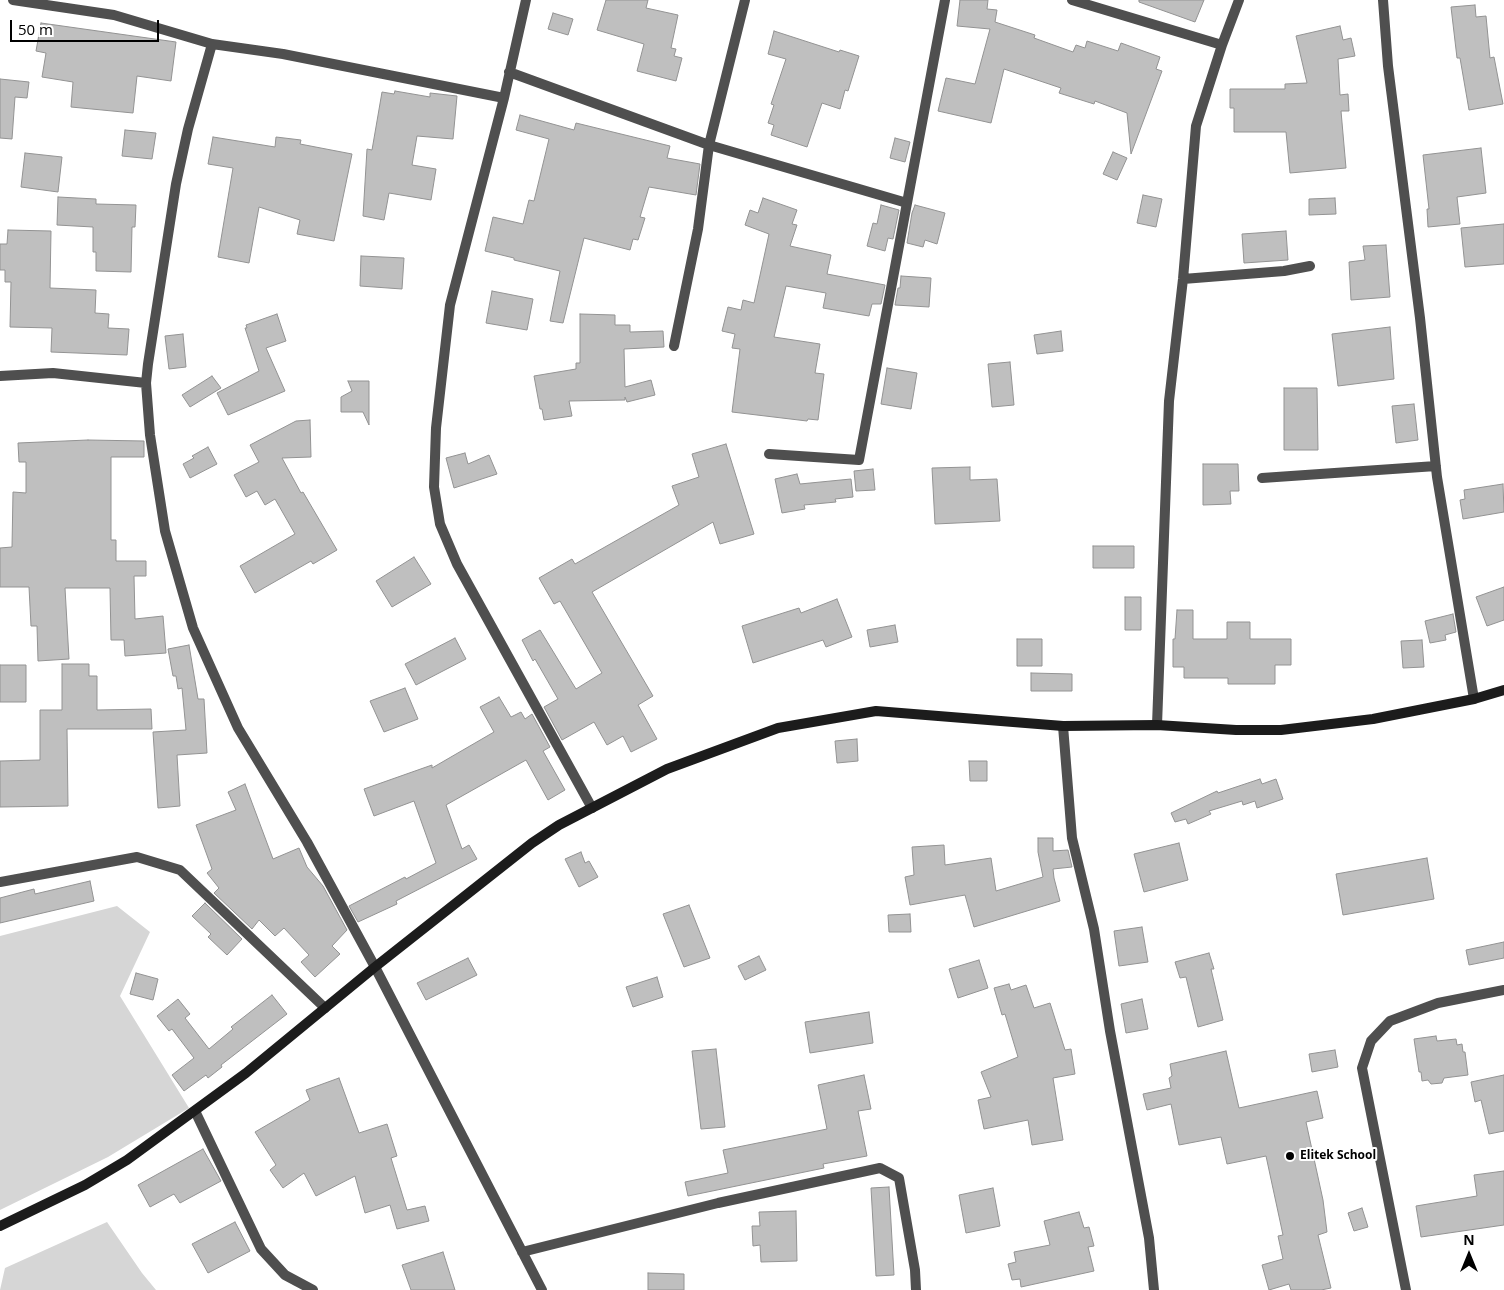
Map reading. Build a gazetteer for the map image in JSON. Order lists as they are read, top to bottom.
{
  "places": ["Elitek School"],
  "scale_bar": "50 m",
  "north": "top"
}
